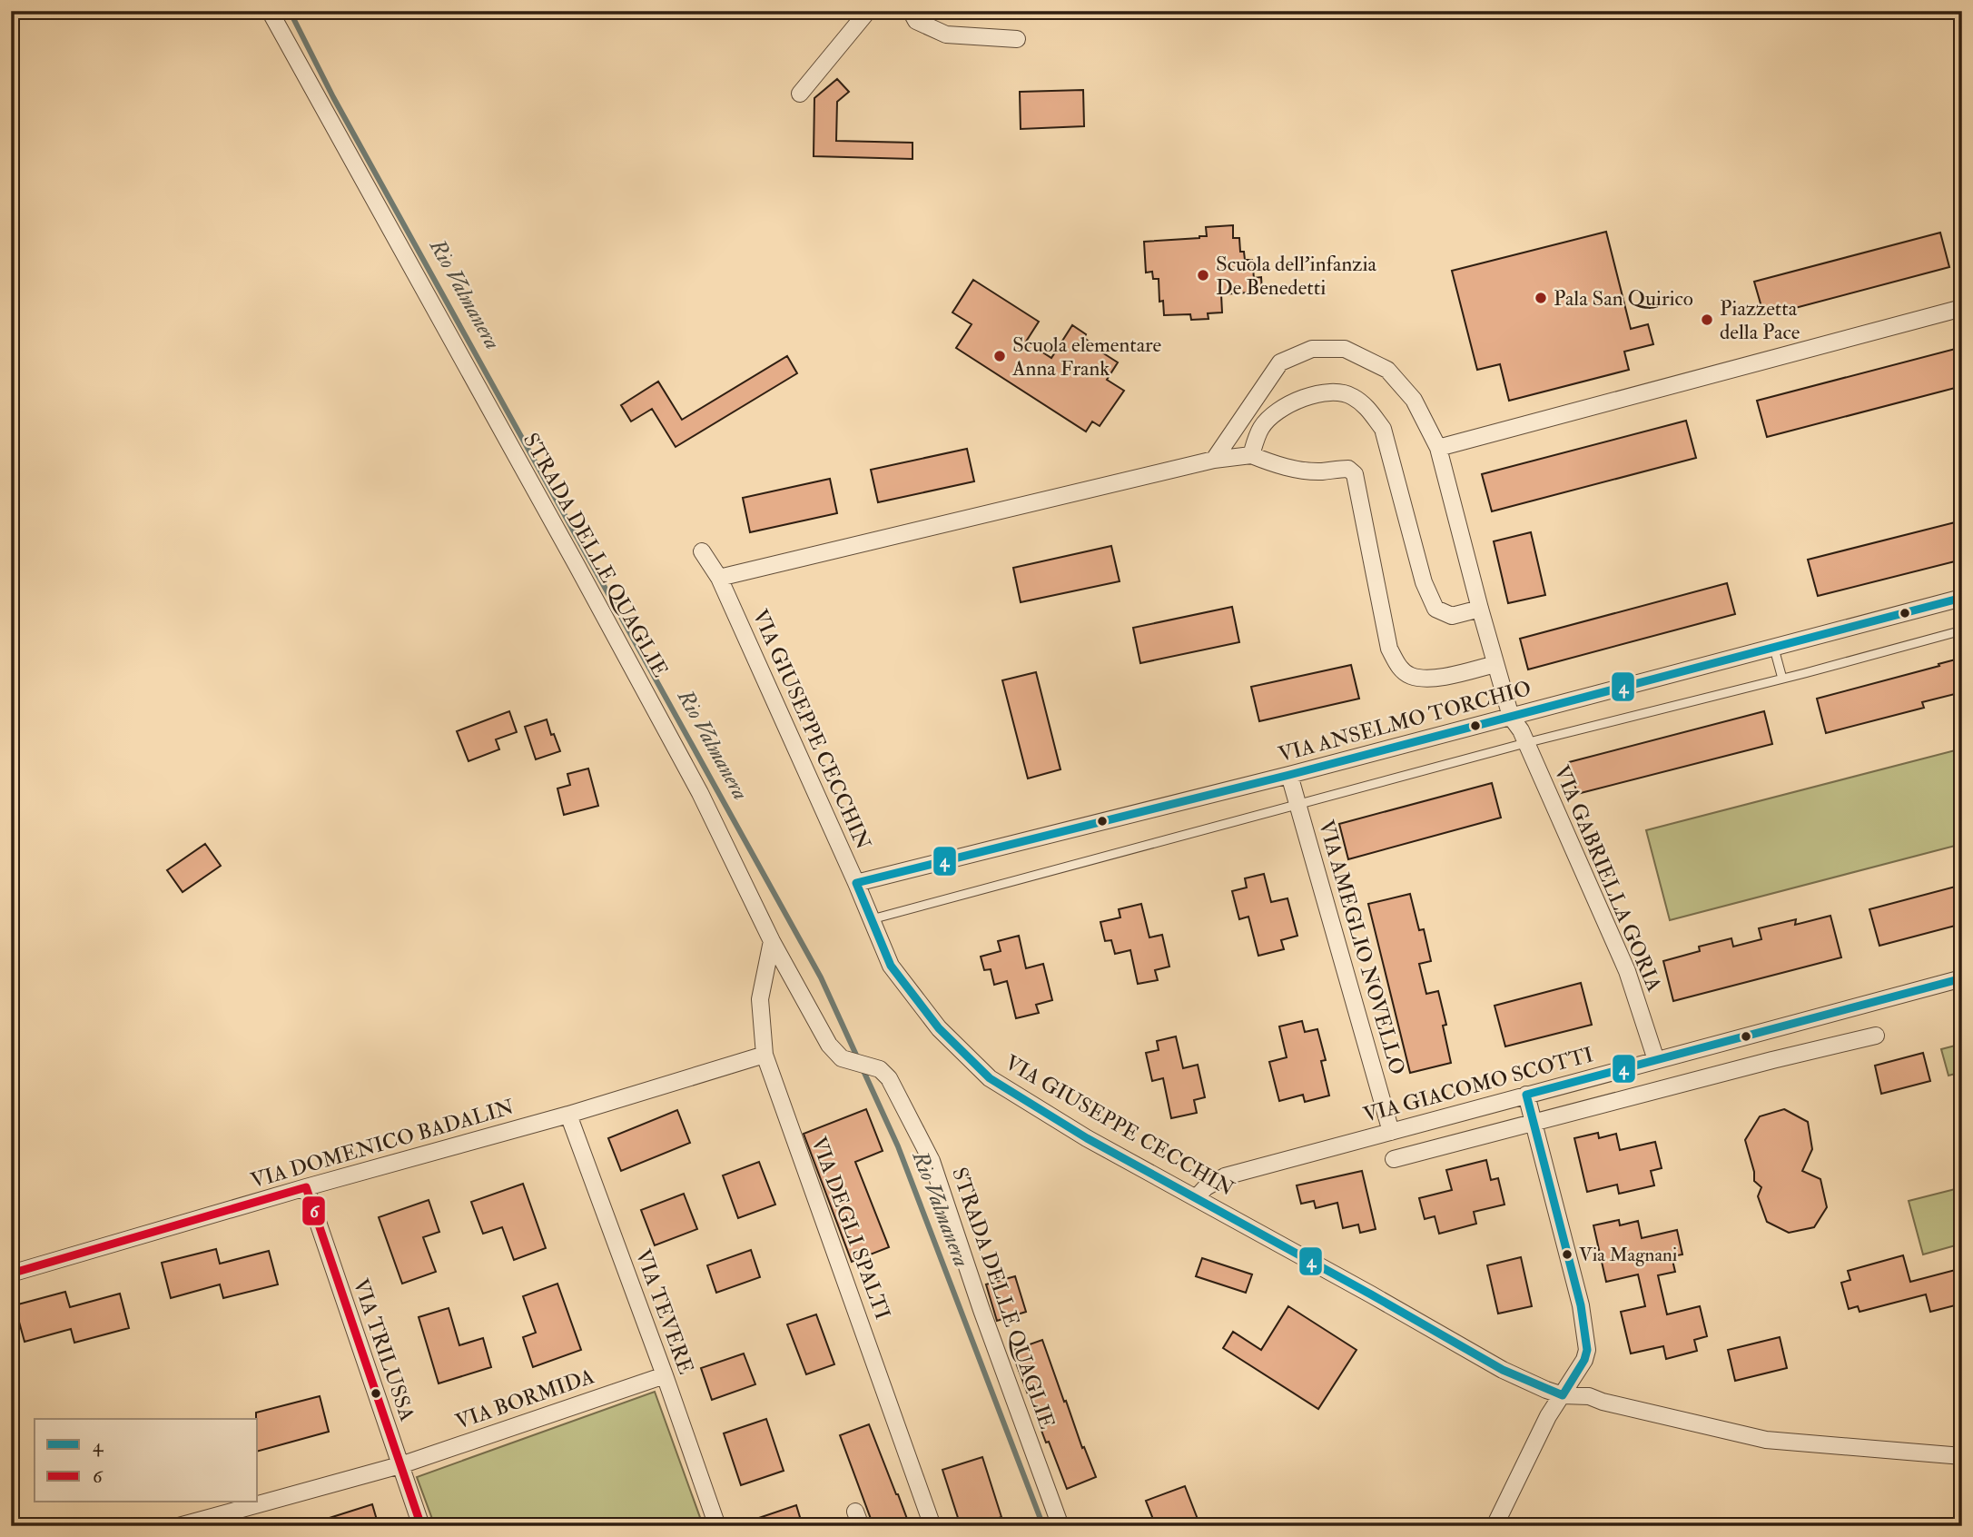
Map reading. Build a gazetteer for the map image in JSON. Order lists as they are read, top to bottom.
{
  "streets": {
    "street": [
      "STRADA DELLE QUAGLIE",
      "VIA ANSELMO TORCHIO",
      "VIA GIUSEPPE CECCHIN",
      "VIA GABRIELLA GORIA",
      "VIA AMEGLIO NOVELLO",
      "VIA GIACOMO SCOTTI",
      "VIA DOMENICO BADALIN",
      "VIA DEGLI SPALTI",
      "VIA TEVERE",
      "VIA TRILUSSA",
      "VIA BORMIDA"
    ]
  },
  "crossings": [
    ["STRADA DELLE QUAGLIE", "VIA DEGLI SPALTI"],
    ["VIA ANSELMO TORCHIO", "VIA GIUSEPPE CECCHIN"],
    ["VIA ANSELMO TORCHIO", "VIA GABRIELLA GORIA"],
    ["VIA ANSELMO TORCHIO", "VIA AMEGLIO NOVELLO"],
    ["VIA GIUSEPPE CECCHIN", "VIA GIACOMO SCOTTI"],
    ["VIA GABRIELLA GORIA", "VIA GIACOMO SCOTTI"],
    ["VIA AMEGLIO NOVELLO", "VIA GIACOMO SCOTTI"],
    ["VIA DOMENICO BADALIN", "VIA DEGLI SPALTI"],
    ["VIA DOMENICO BADALIN", "VIA TEVERE"],
    ["VIA DOMENICO BADALIN", "VIA TRILUSSA"],
    ["VIA TEVERE", "VIA BORMIDA"],
    ["VIA TRILUSSA", "VIA BORMIDA"]
  ],
  "water": ["Rio Valmanera"],
  "places": [
    "Scuola dell'infanzia De Benedetti",
    "Pala San Quirico",
    "Piazzetta della Pace",
    "Scuola elementare Anna Frank",
    "Via Magnani"
  ],
  "lines": ["transit line 4", "transit line 6"],
  "legend": ["4", "6"]
}
